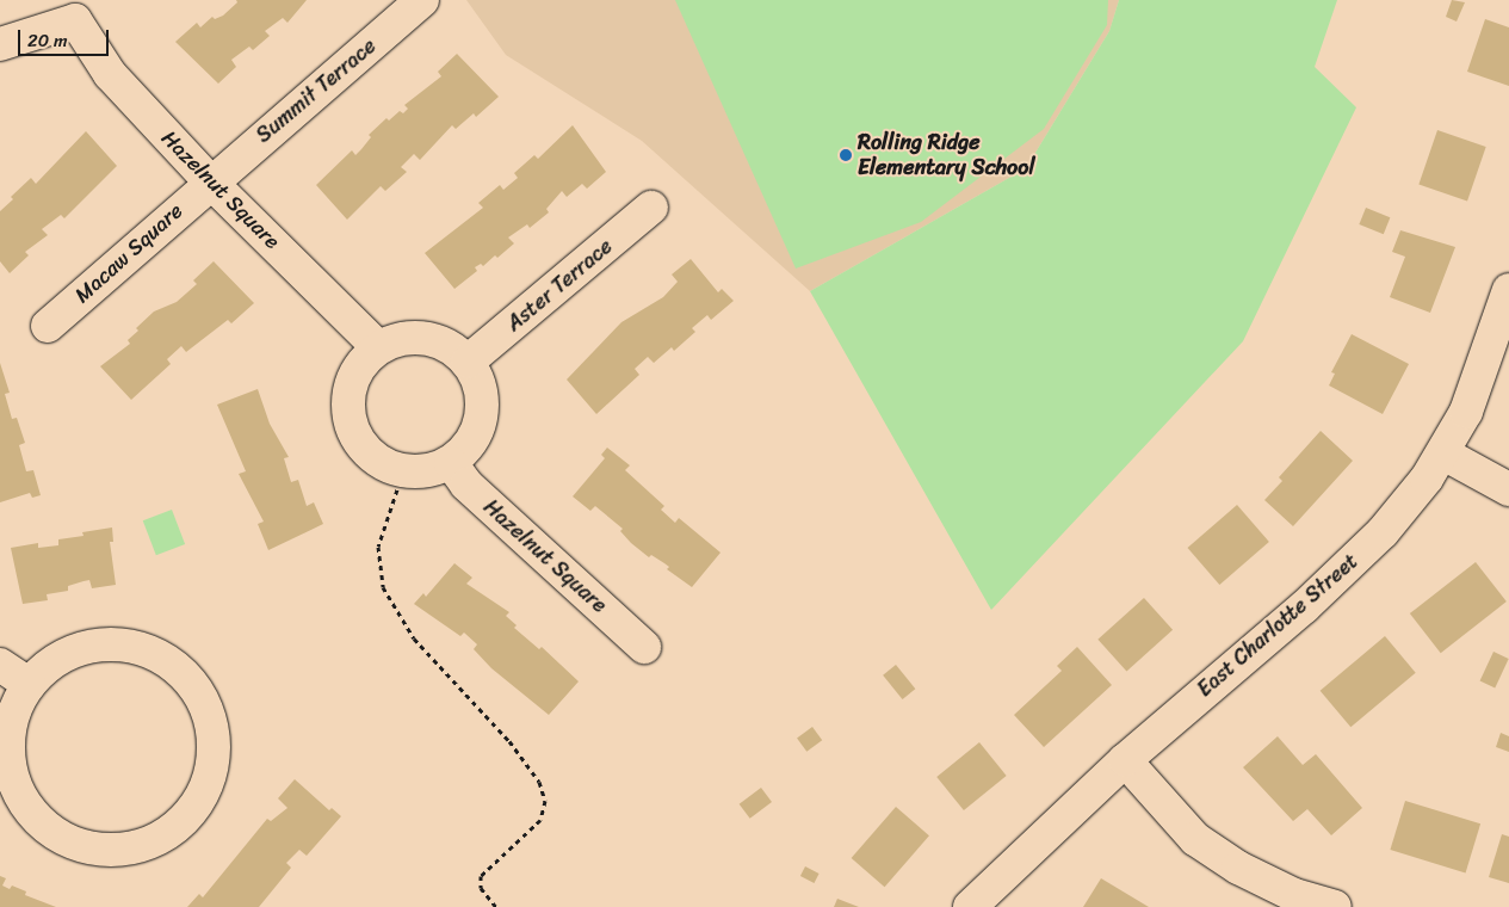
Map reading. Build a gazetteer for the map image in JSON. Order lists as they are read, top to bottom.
{
  "streets": {
    "street": [
      "Summit Terrace",
      "Hazelnut Square",
      "Macaw Square",
      "Aster Terrace",
      "East Charlotte Street"
    ]
  },
  "crossings": [
    ["Summit Terrace", "Hazelnut Square"],
    ["Summit Terrace", "Macaw Square"],
    ["Hazelnut Square", "Macaw Square"],
    ["Hazelnut Square", "Aster Terrace"]
  ],
  "places": ["Rolling Ridge Elementary School"],
  "scale_bar": "20 m"
}
